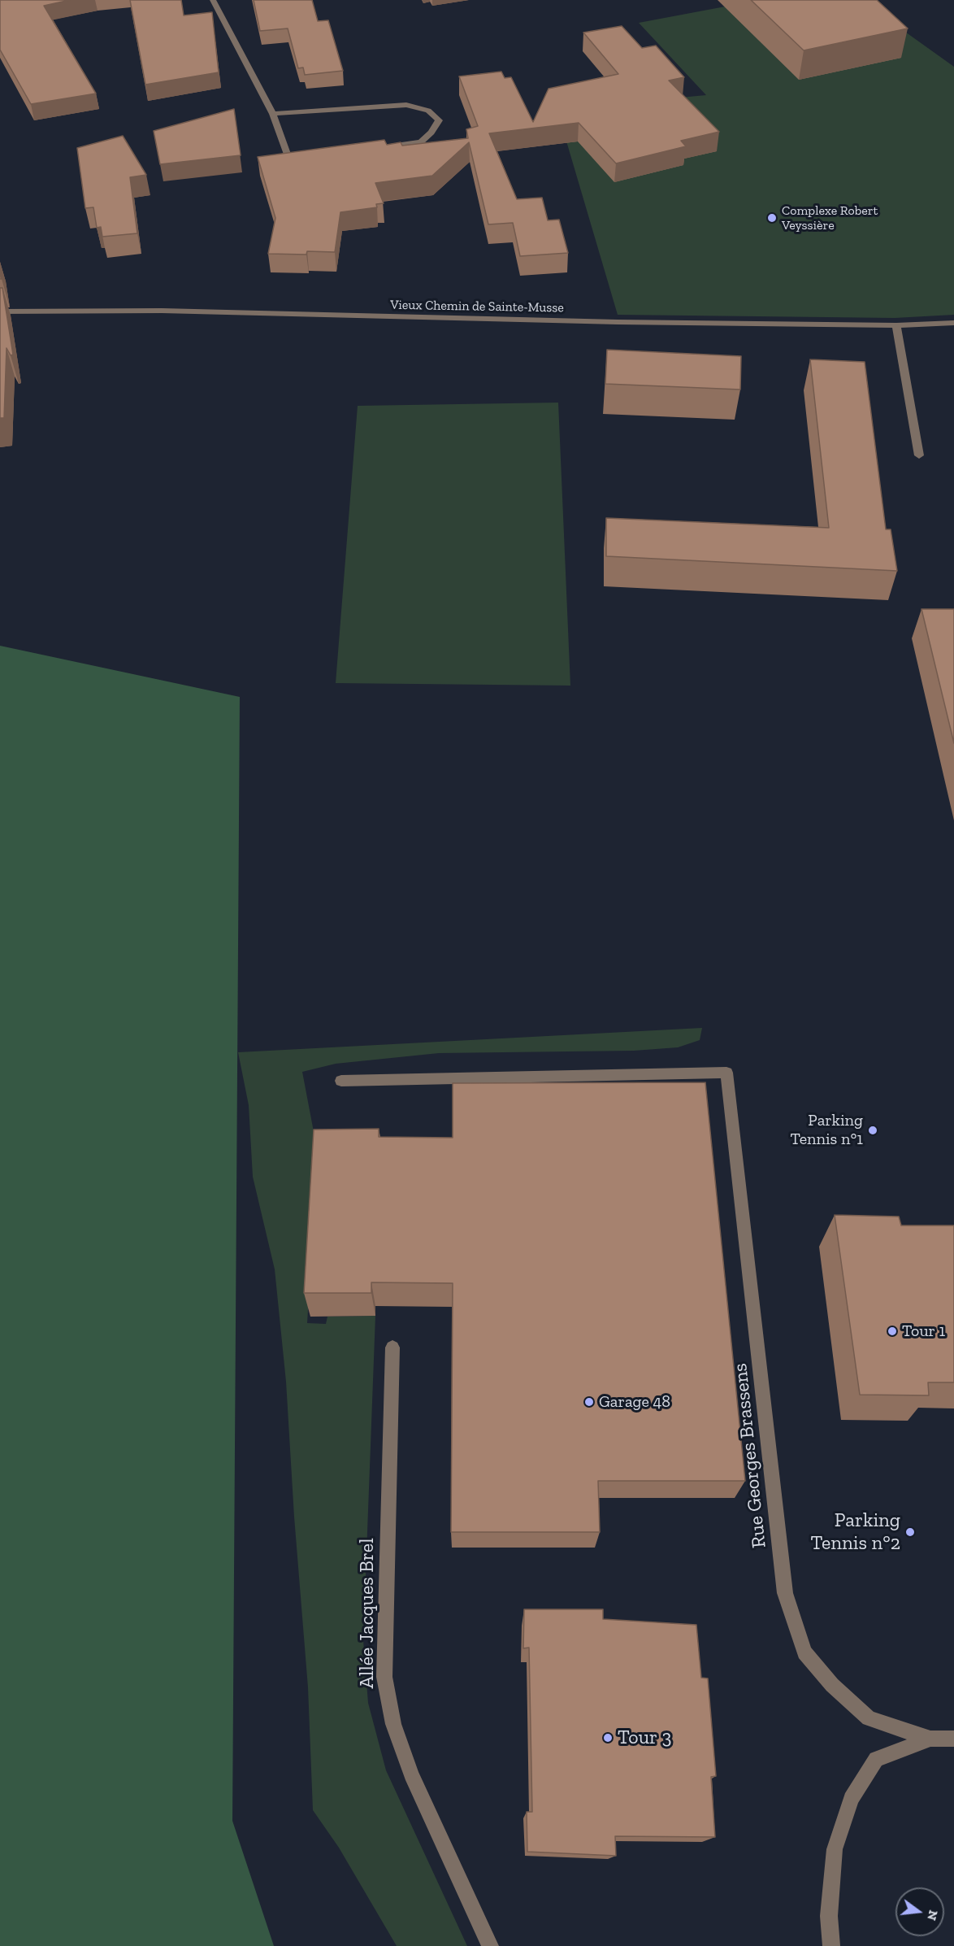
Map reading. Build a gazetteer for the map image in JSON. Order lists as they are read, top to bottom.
{
  "streets": {
    "street": ["Vieux Chemin de Sainte-Musse", "Rue Georges Brassens", "Allée Jacques Brel"]
  },
  "places": [
    "Complexe Robert Veyssière",
    "Parking Tennis n°1",
    "Tour 1",
    "Garage 48",
    "Parking Tennis n°2",
    "Tour 3"
  ],
  "north": "right"
}
